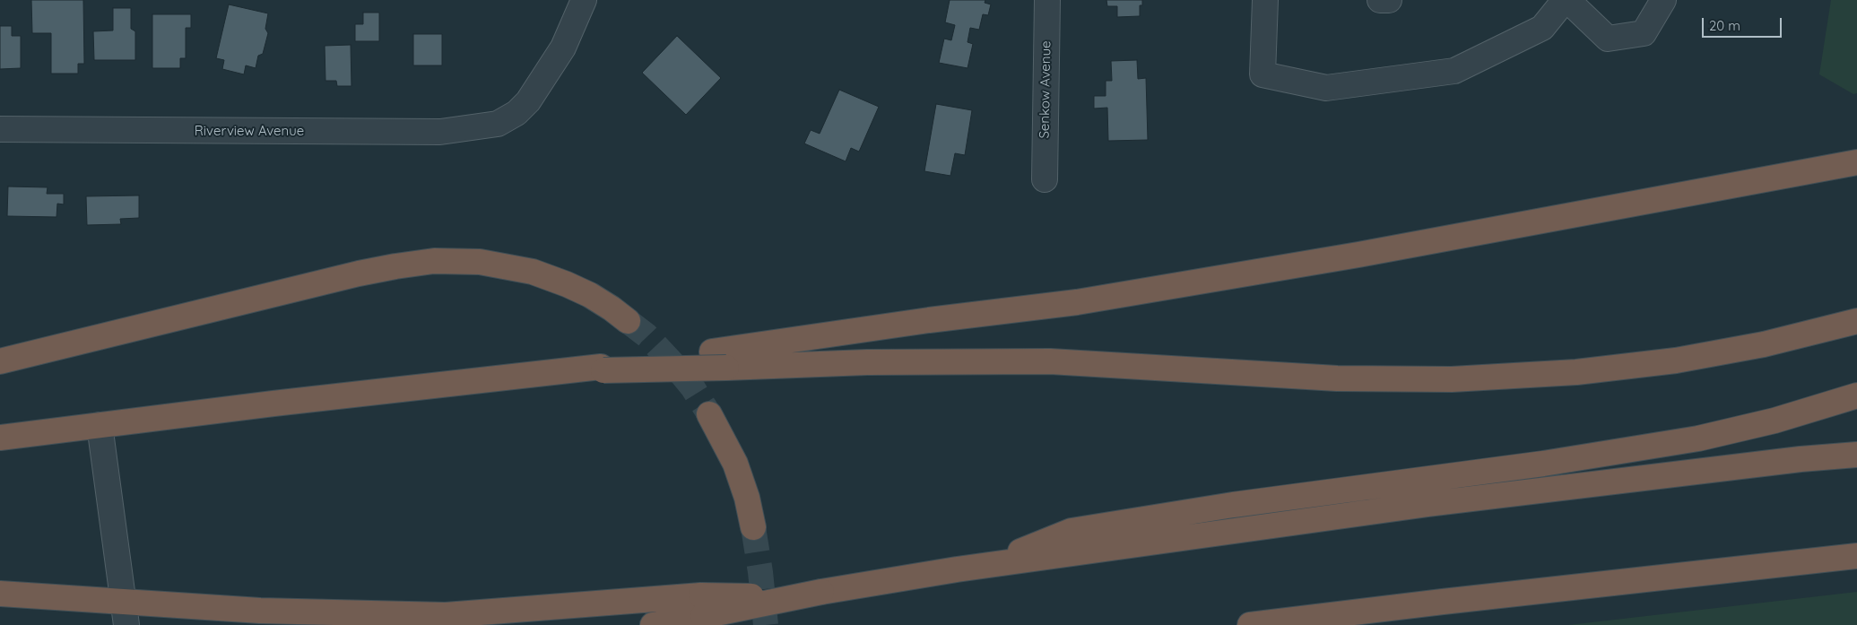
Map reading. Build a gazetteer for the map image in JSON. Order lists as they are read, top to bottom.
{
  "streets": {
    "street": ["Senkow Avenue", "Riverview Avenue"]
  },
  "scale_bar": "20 m"
}
